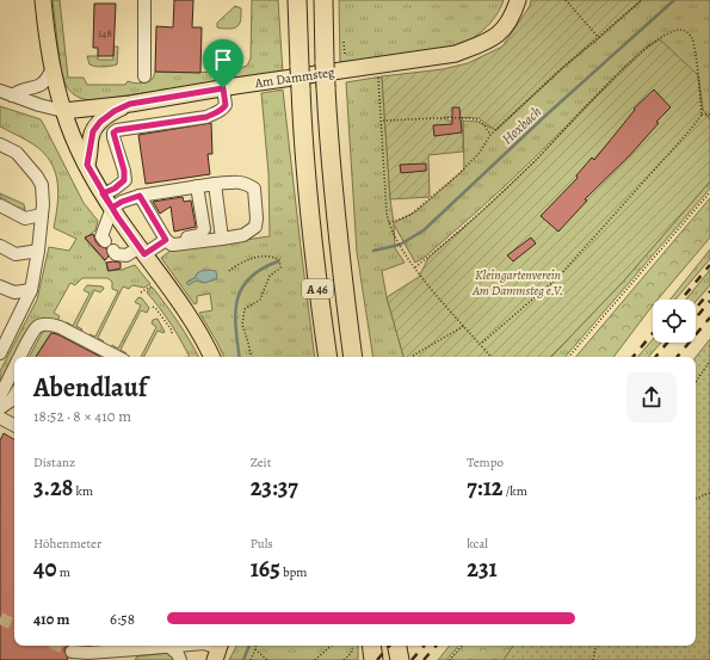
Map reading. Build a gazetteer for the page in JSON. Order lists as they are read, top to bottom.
{
  "streets": {
    "highway": ["A 46"],
    "main road": ["Am Dammsteg"]
  },
  "water": ["Hoxbach"],
  "parks": ["Kleingartenverein Am Dammsteg e.V."],
  "house_numbers": ["148"],
  "page": {
    "heading": ["Abendlauf", "18:52 · 8 × 410 m"],
    "stats": [
      ["Distanz", "3.28 km"],
      ["Zeit", "23:37"],
      ["Tempo", "7:12 /km"],
      ["Höhenmeter", "40 m"],
      ["Puls", "165 bpm"],
      ["kcal", "231"]
    ],
    "list": [
      {
        "name": "410 m",
        "note": "6:58"
      }
    ]
  }
}
